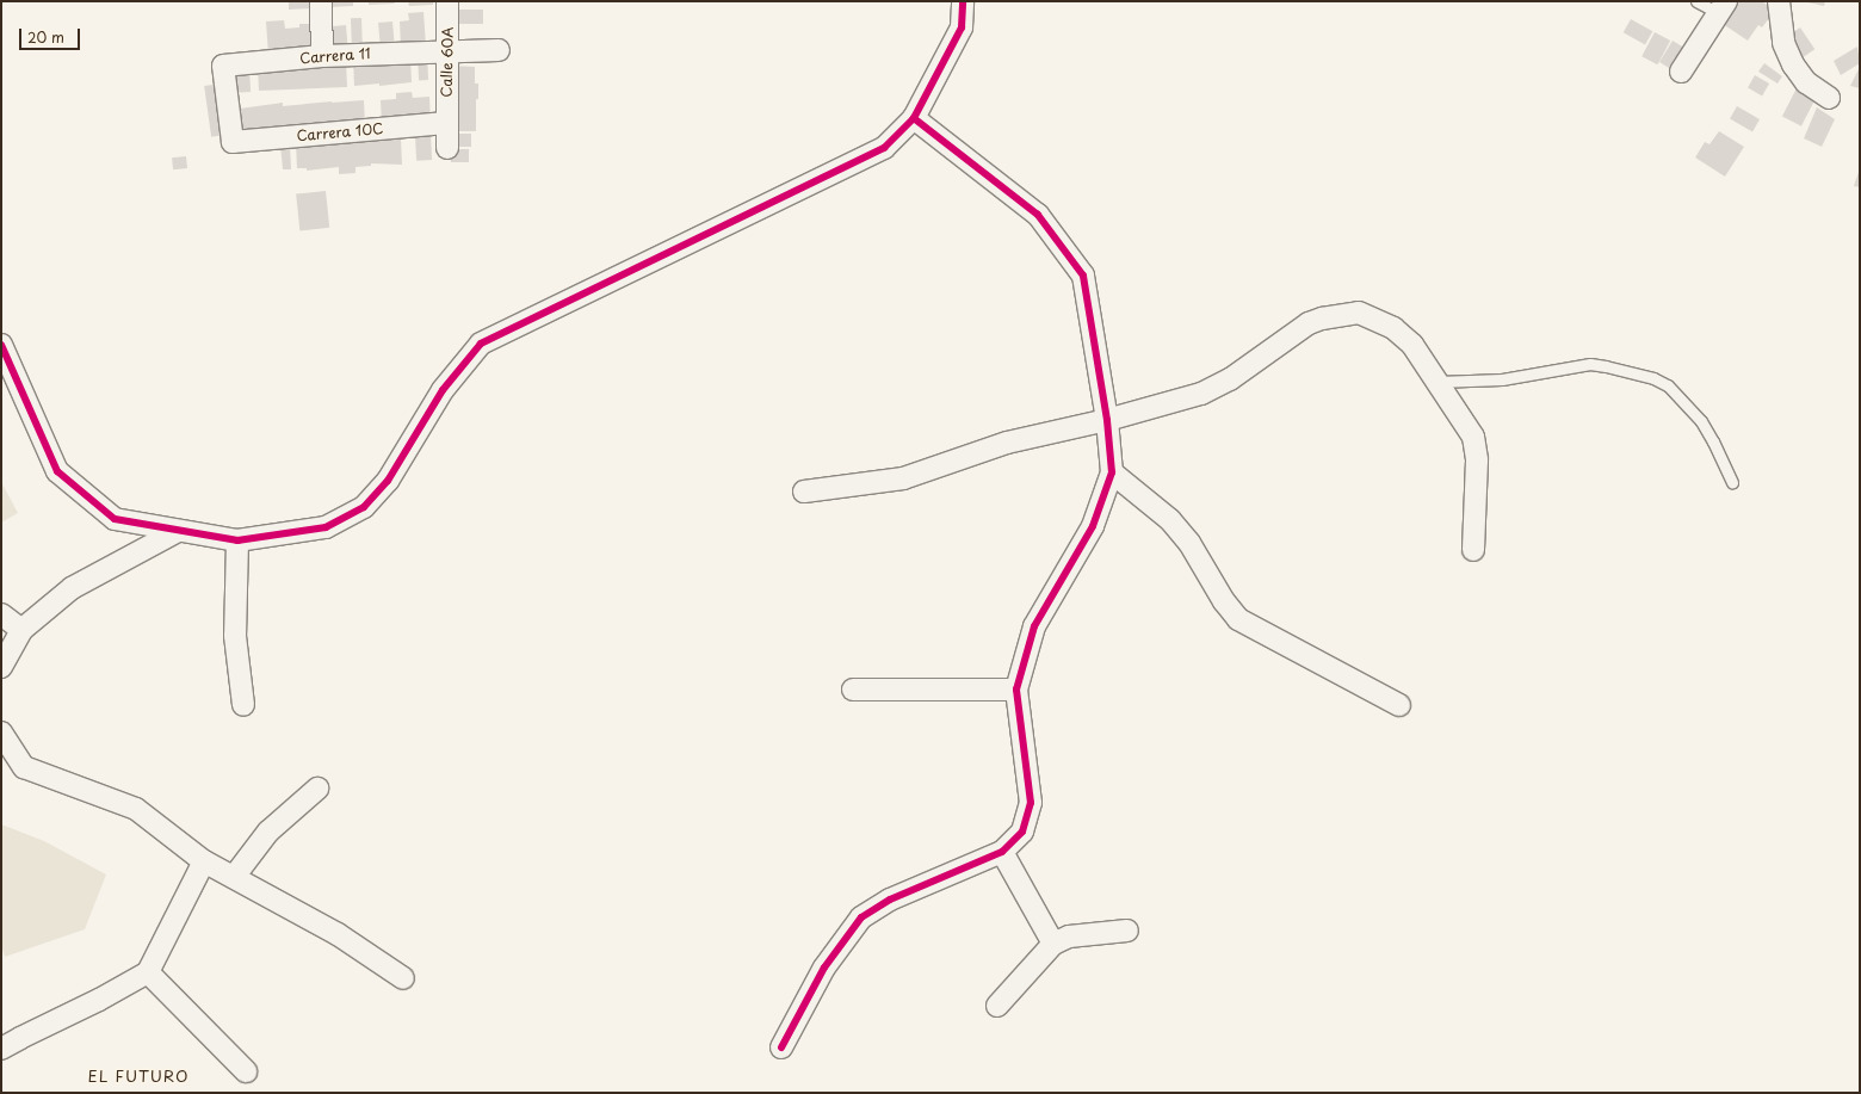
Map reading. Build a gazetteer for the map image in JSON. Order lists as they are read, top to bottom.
{
  "streets": {
    "street": ["Carrera 11", "Calle 60A", "Carrera 10C"]
  },
  "crossings": [
    ["Carrera 11", "Calle 60A"],
    ["Carrera 11", "Carrera 10C"],
    ["Calle 60A", "Carrera 10C"]
  ],
  "districts": ["EL FUTURO"],
  "scale_bar": "20 m"
}
